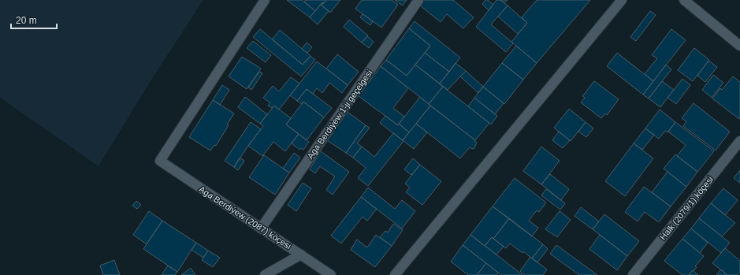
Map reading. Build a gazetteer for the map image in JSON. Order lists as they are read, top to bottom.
{
  "streets": {
    "street": ["Aga Berdiýew 1-ji geçelgesi", "Halk (2079/1) köçesi", "Aga Berdiýew (2087) köçesi"]
  },
  "crossings": [
    ["Aga Berdiýew 1-ji geçelgesi", "Aga Berdiýew (2087) köçesi"]
  ],
  "scale_bar": "20 m"
}
